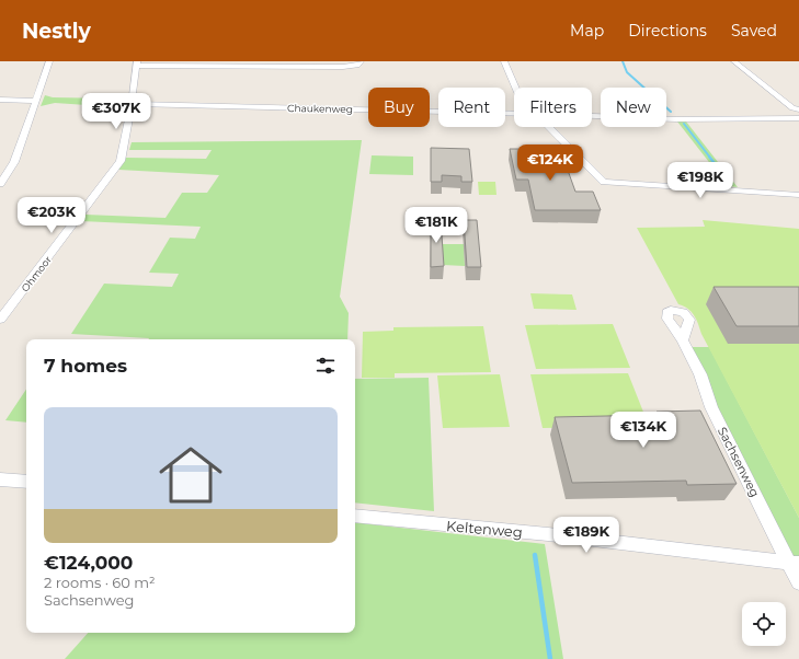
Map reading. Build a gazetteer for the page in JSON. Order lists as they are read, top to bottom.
{
  "streets": {
    "street": [
      "Chaukenweg",
      "Ohmoor",
      "Sachsenweg",
      "Keltenweg"
    ]
  },
  "crossings": [
    ["Chaukenweg", "Ohmoor"],
    ["Sachsenweg", "Keltenweg"]
  ],
  "page": {
    "header": "Nestly",
    "nav": ["Map", "Directions", "Saved"],
    "chip": [
      "Buy",
      "Rent",
      "Filters",
      "New"
    ],
    "price": [
      "€307K",
      "€124K",
      "€198K",
      "€203K",
      "€181K",
      "€134K",
      "€189K"
    ],
    "heading": "7 homes",
    "list": [
      {
        "name": "€124,000",
        "note": "2 rooms · 60 m² · Sachsenweg"
      }
    ]
  }
}
